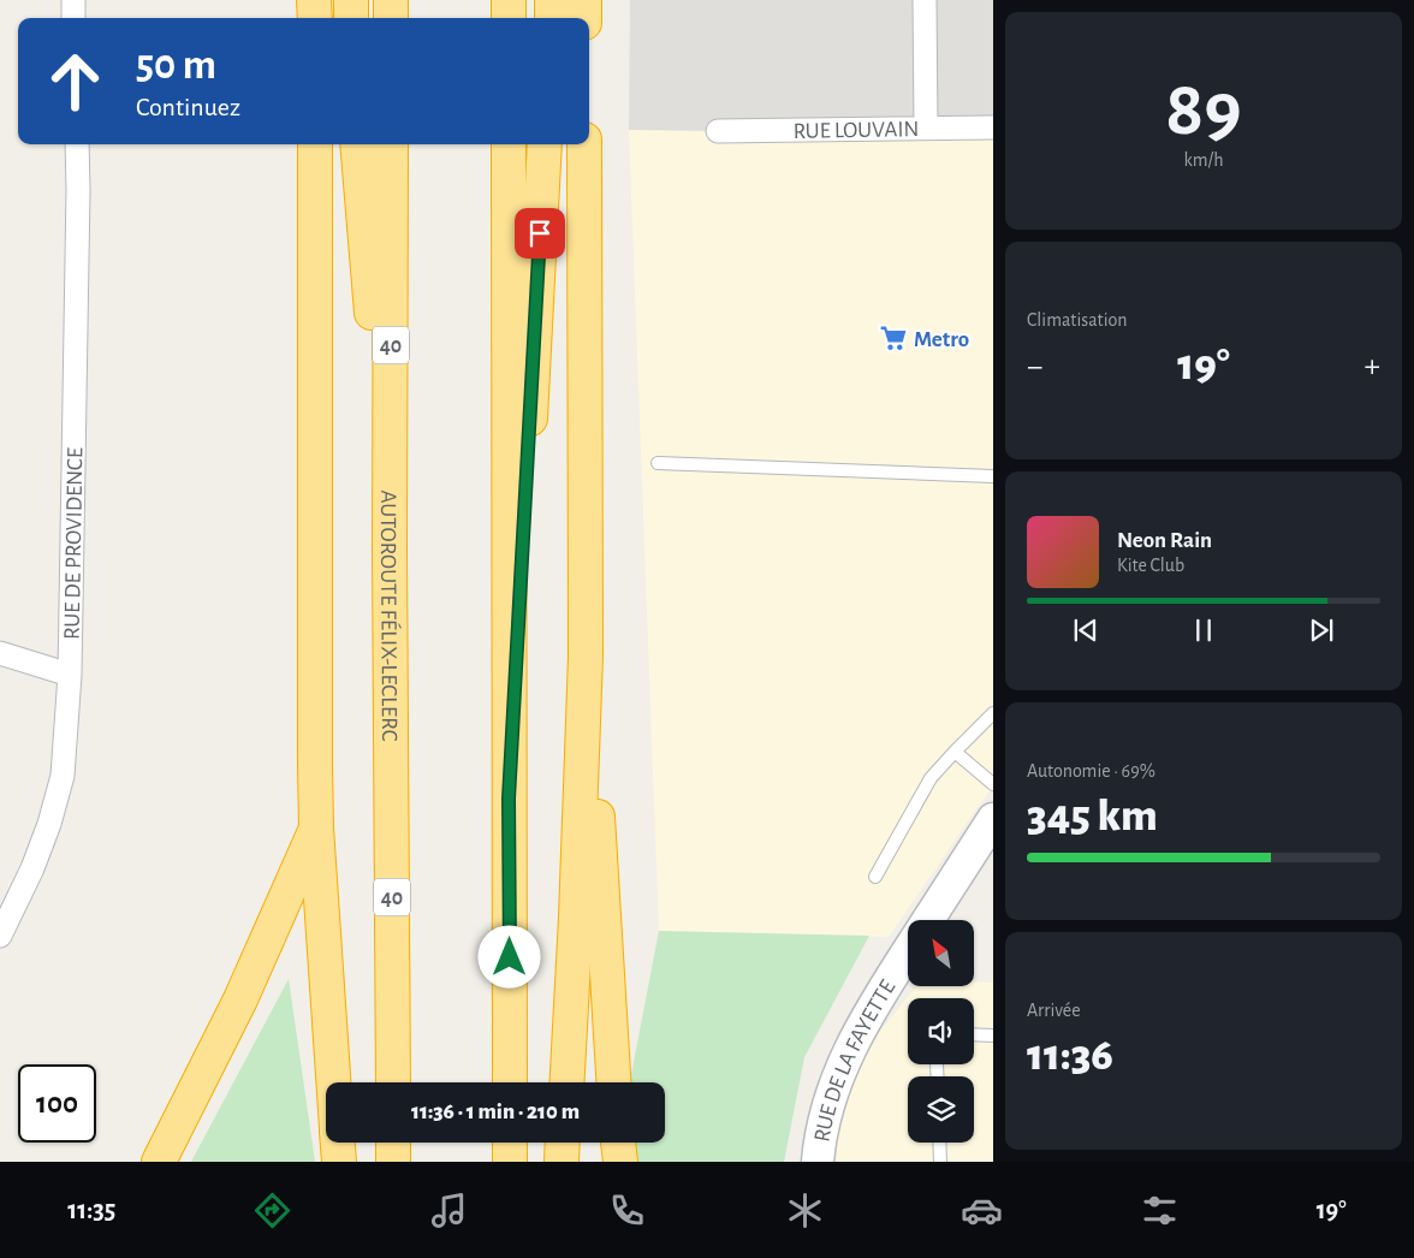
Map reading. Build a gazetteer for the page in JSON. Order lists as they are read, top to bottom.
{
  "streets": {
    "highway": ["40", "AUTOROUTE FÉLIX-LECLERC"],
    "street": ["RUE LOUVAIN", "RUE DE PROVIDENCE", "RUE DE LA FAYETTE"]
  },
  "places": {
    "supermarket": ["Metro"]
  },
  "north": "top left",
  "page": {
    "tile": [
      ["89", "km/h"],
      "Climatisation",
      ["Autonomie · 69%", "345 km"],
      ["Arrivée", "11:36"]
    ],
    "turn": ["50 m", "Continuez"],
    "heat": ["−", "19°", "+"],
    "song": ["Neon Rain", "Kite Club"],
    "limit": "100",
    "trip": "11:36 · 1 min · 210 m",
    "tabs": ["11:35", "19°"]
  }
}
